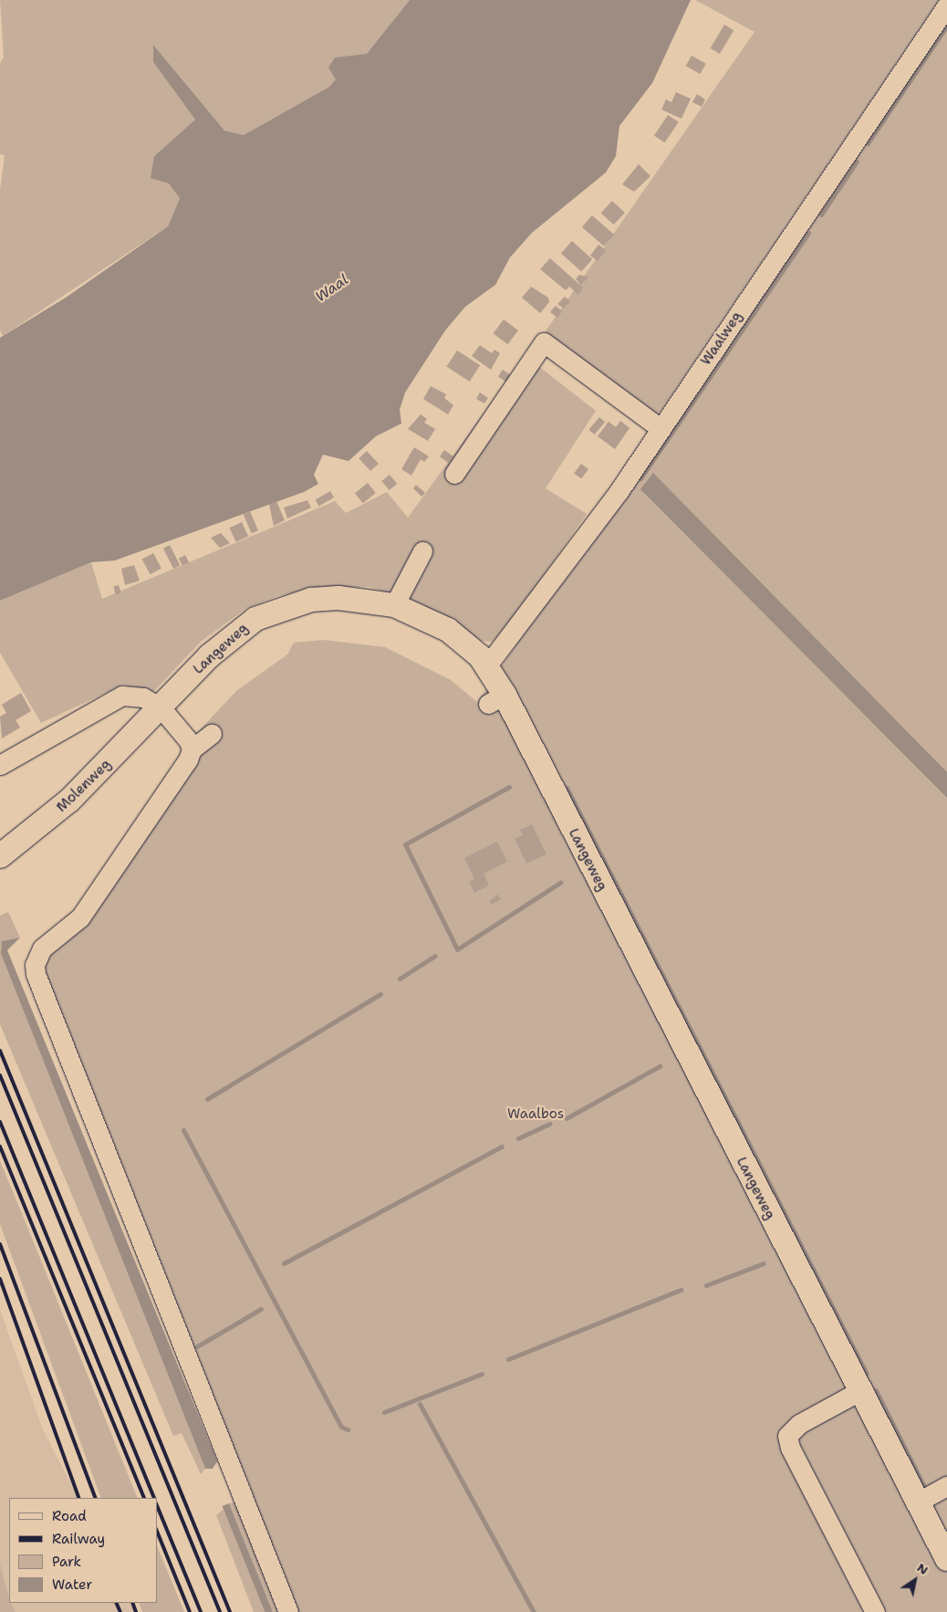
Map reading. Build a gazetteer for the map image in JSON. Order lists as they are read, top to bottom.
{
  "streets": {
    "main road": ["Langeweg", "Molenweg"],
    "street": ["Waalweg"]
  },
  "crossings": [
    ["Waalweg", "Langeweg"],
    ["Langeweg", "Molenweg"]
  ],
  "water": ["Waal"],
  "parks": ["Waalbos"],
  "legend": [
    "Road",
    "Railway",
    "Park",
    "Water"
  ],
  "north": "top right"
}
